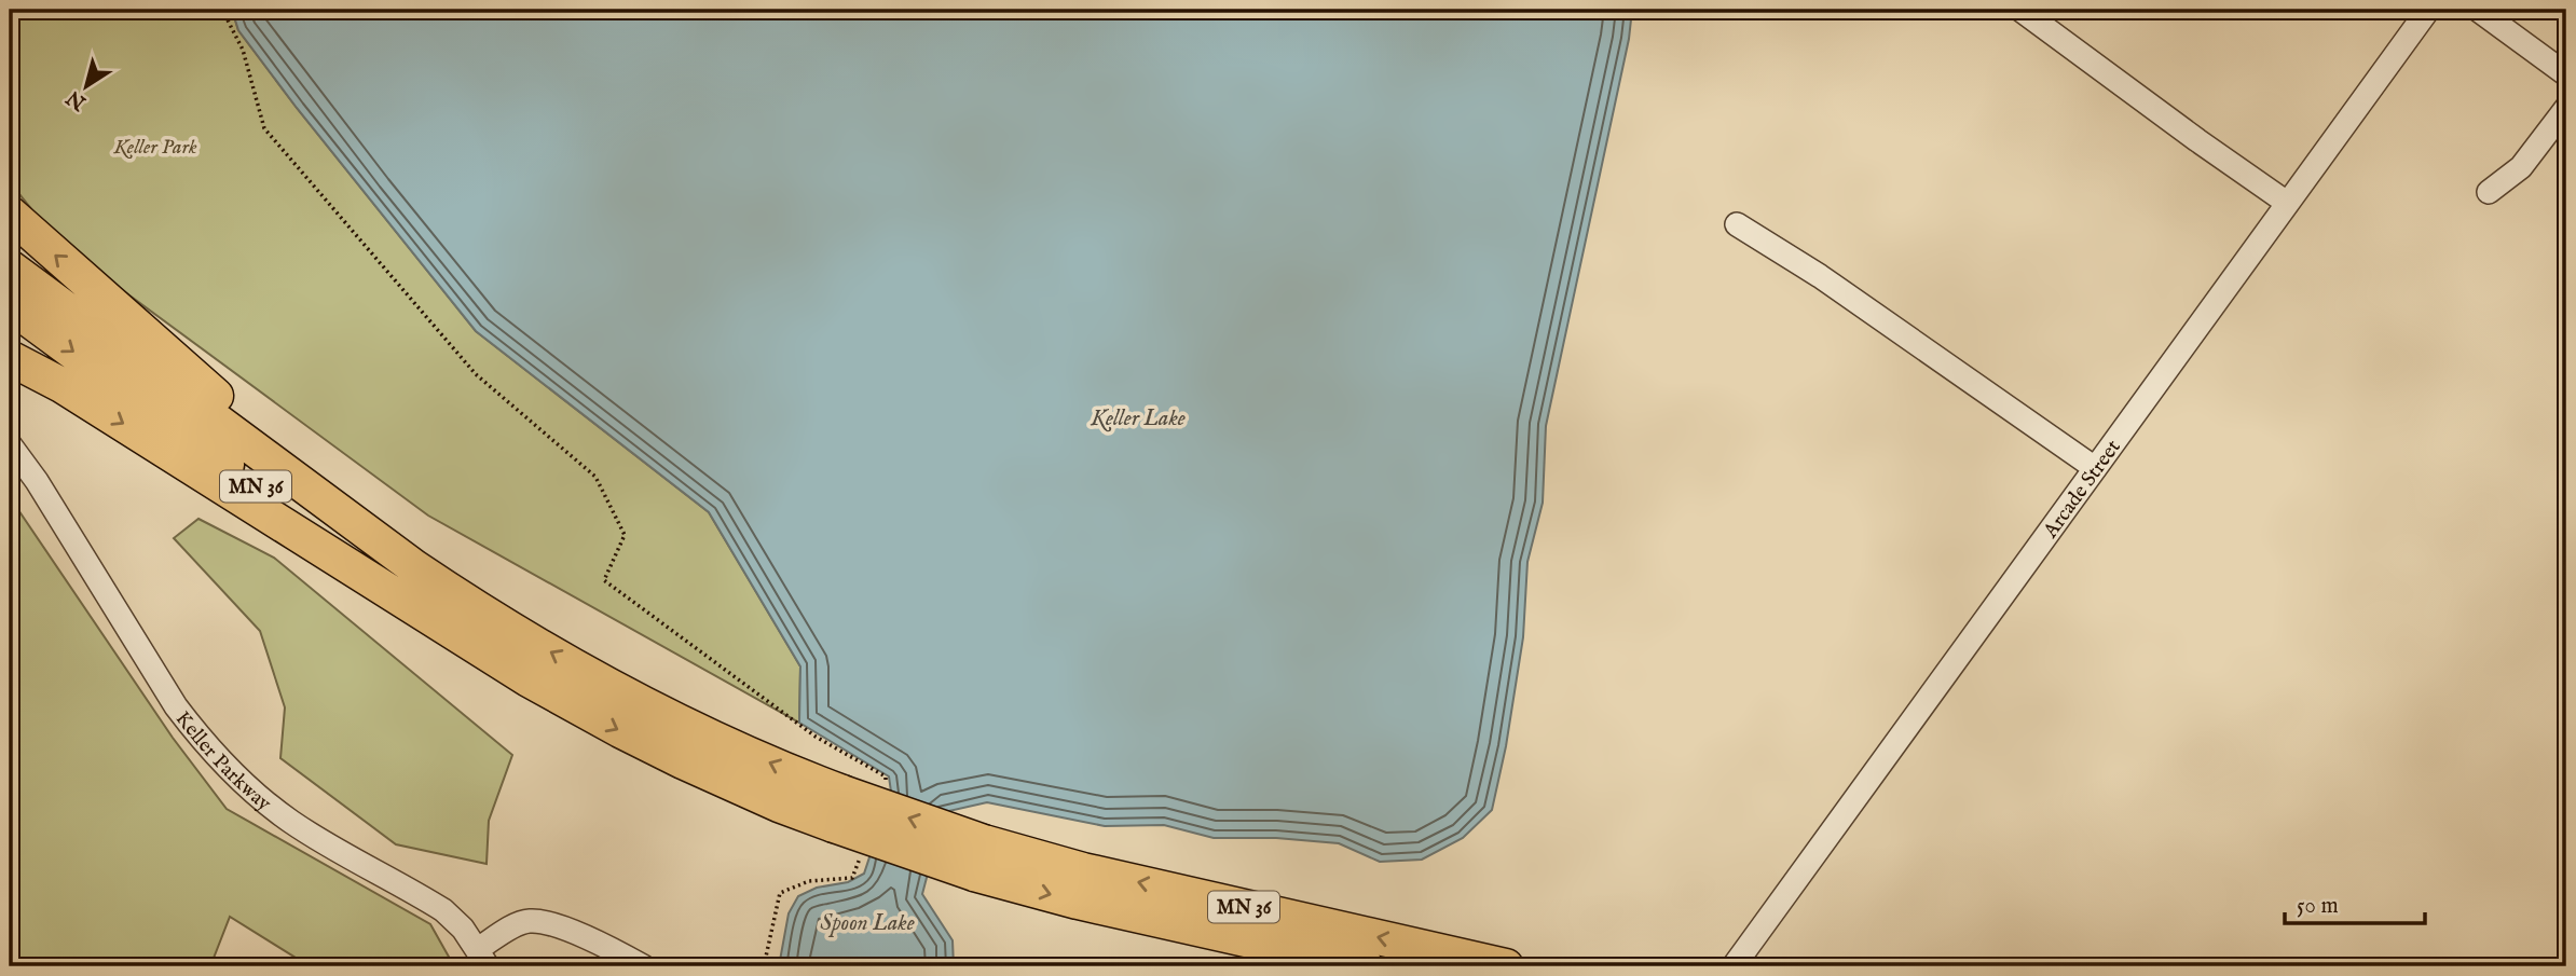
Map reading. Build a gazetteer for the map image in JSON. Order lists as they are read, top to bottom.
{
  "streets": {
    "highway": ["MN 36"],
    "street": ["Arcade Street", "Keller Parkway"]
  },
  "water": ["Keller Lake", "Spoon Lake"],
  "parks": ["Keller Park"],
  "scale_bar": "50 m",
  "north": "bottom left"
}
